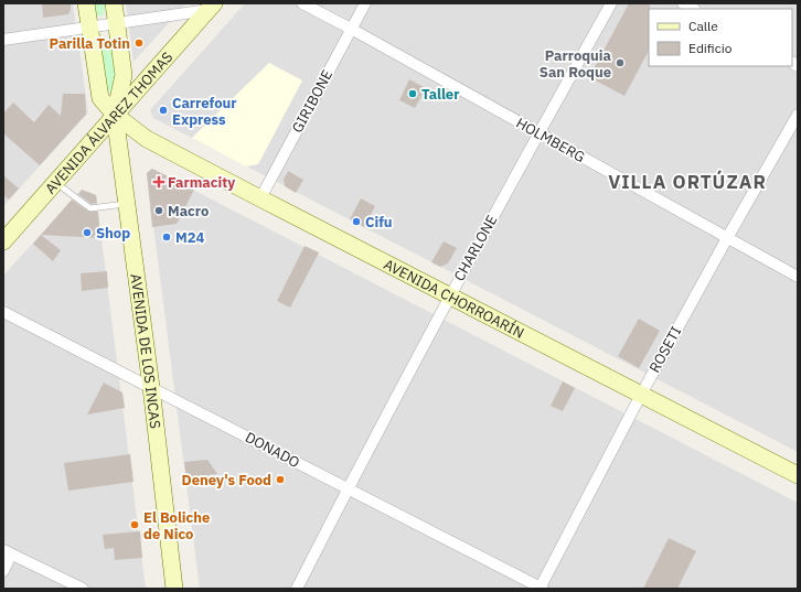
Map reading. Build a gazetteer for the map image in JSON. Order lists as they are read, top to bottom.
{
  "streets": {
    "main road": ["AVENIDA ÁLVAREZ THOMAS", "AVENIDA CHORROARÍN", "AVENIDA DE LOS INCAS"],
    "street": [
      "GIRIBONE",
      "HOLMBERG",
      "CHARLONE",
      "ROSETI",
      "DONADO"
    ]
  },
  "crossings": [
    ["GIRIBONE", "HOLMBERG"],
    ["GIRIBONE", "AVENIDA CHORROARÍN"],
    ["AVENIDA ÁLVAREZ THOMAS", "AVENIDA CHORROARÍN"],
    ["AVENIDA ÁLVAREZ THOMAS", "AVENIDA DE LOS INCAS"],
    ["HOLMBERG", "CHARLONE"],
    ["HOLMBERG", "ROSETI"],
    ["CHARLONE", "AVENIDA CHORROARÍN"],
    ["CHARLONE", "DONADO"],
    ["AVENIDA CHORROARÍN", "ROSETI"],
    ["AVENIDA CHORROARÍN", "AVENIDA DE LOS INCAS"],
    ["ROSETI", "DONADO"],
    ["AVENIDA DE LOS INCAS", "DONADO"]
  ],
  "districts": ["VILLA ORTÚZAR"],
  "places": {
    "other": [
      "Parilla Totin",
      "Parroquia San Roque",
      "Taller",
      "Carrefour Express",
      "Macro",
      "Cifu",
      "Shop",
      "M24",
      "Deney's Food",
      "El Boliche de Nico"
    ],
    "health": ["Farmacity"]
  },
  "legend": ["Calle", "Edificio"]
}
